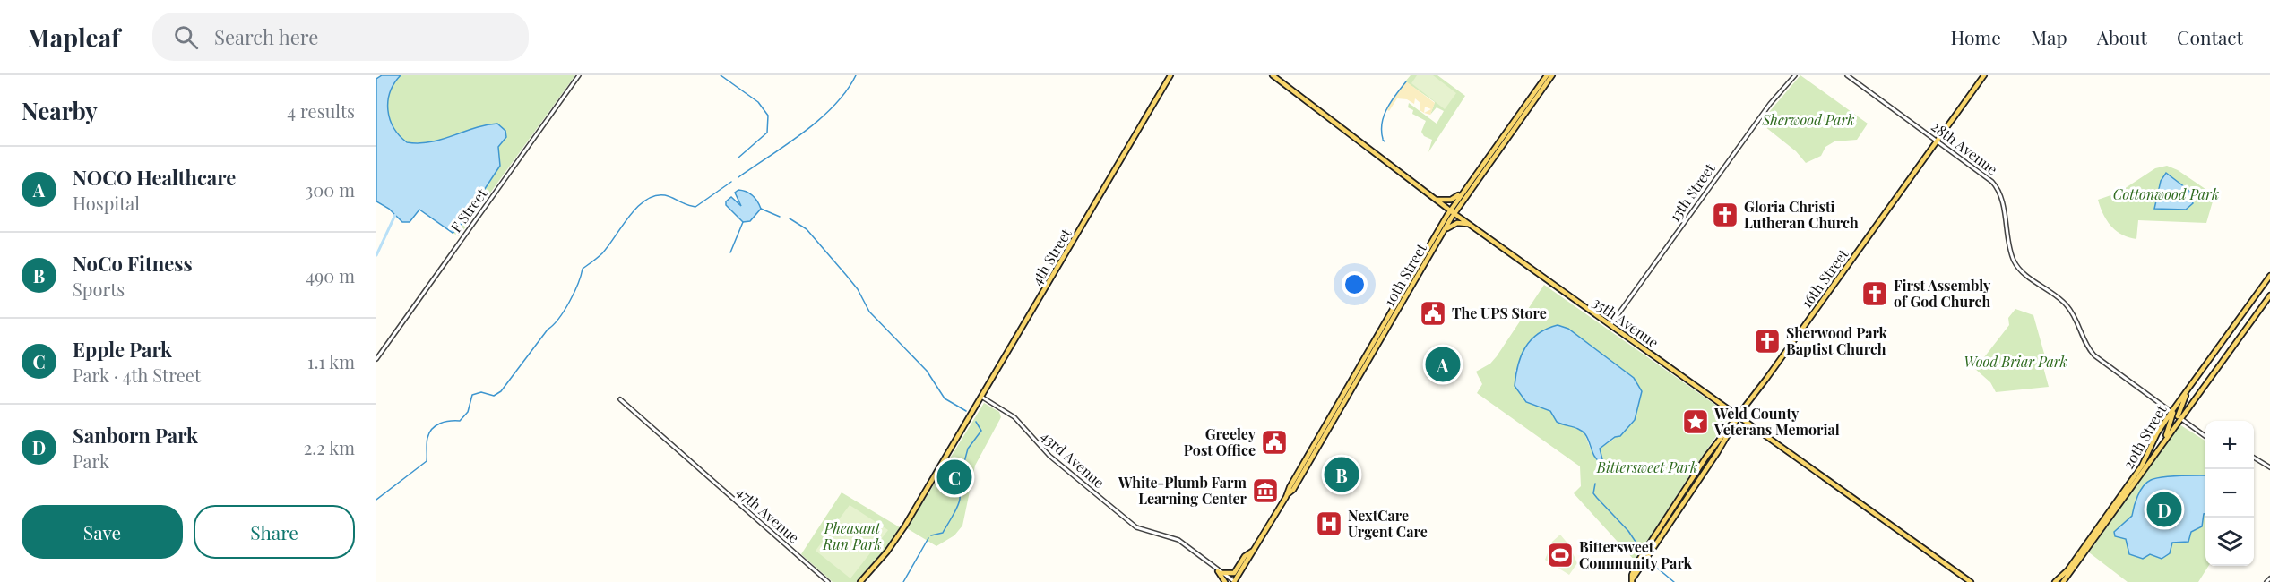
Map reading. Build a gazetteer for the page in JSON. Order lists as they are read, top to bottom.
{
  "streets": {
    "main road": [
      "4th Street",
      "10th Street",
      "16th Street",
      "35th Avenue",
      "20th Street"
    ],
    "street": [
      "28th Avenue",
      "13th Street",
      "F Street",
      "43rd Avenue",
      "47th Avenue"
    ]
  },
  "crossings": [
    ["28th Avenue", "16th Street"],
    ["28th Avenue", "20th Street"],
    ["13th Street", "35th Avenue"],
    ["4th Street", "43rd Avenue"],
    ["10th Street", "35th Avenue"],
    ["10th Street", "43rd Avenue"],
    ["16th Street", "35th Avenue"]
  ],
  "parks": [
    "Sherwood Park",
    "Cottonwood Park",
    "Wood Briar Park",
    "Bittersweet Park",
    "Pheasant Run Park"
  ],
  "places": {
    "church": ["Gloria Christi Lutheran Church", "First Assembly of God Church", "Sherwood Park Baptist Church"],
    "public building": ["The UPS Store", "Greeley Post Office"],
    "place": ["Weld County Veterans Memorial"],
    "museum": ["White-Plumb Farm Learning Center"],
    "hospital": ["NextCare Urgent Care"],
    "sports": ["Bittersweet Community Park"]
  },
  "page": {
    "header": "Mapleaf",
    "search": "Search here",
    "nav": [
      "Home",
      "Map",
      "About",
      "Contact"
    ],
    "heading": ["Nearby", "4 results"],
    "list": [
      {
        "mark": "A",
        "name": "NOCO Healthcare",
        "note": "Hospital",
        "value": "300 m"
      },
      {
        "mark": "B",
        "name": "NoCo Fitness",
        "note": "Sports",
        "value": "490 m"
      },
      {
        "mark": "C",
        "name": "Epple Park",
        "note": "Park · 4th Street",
        "value": "1.1 km"
      },
      {
        "mark": "D",
        "name": "Sanborn Park",
        "note": "Park",
        "value": "2.2 km"
      }
    ],
    "pins": [
      "A",
      "B",
      "C",
      "D"
    ],
    "map_buttons": ["+", "−"],
    "buttons": ["Save", "Share"]
  }
}
